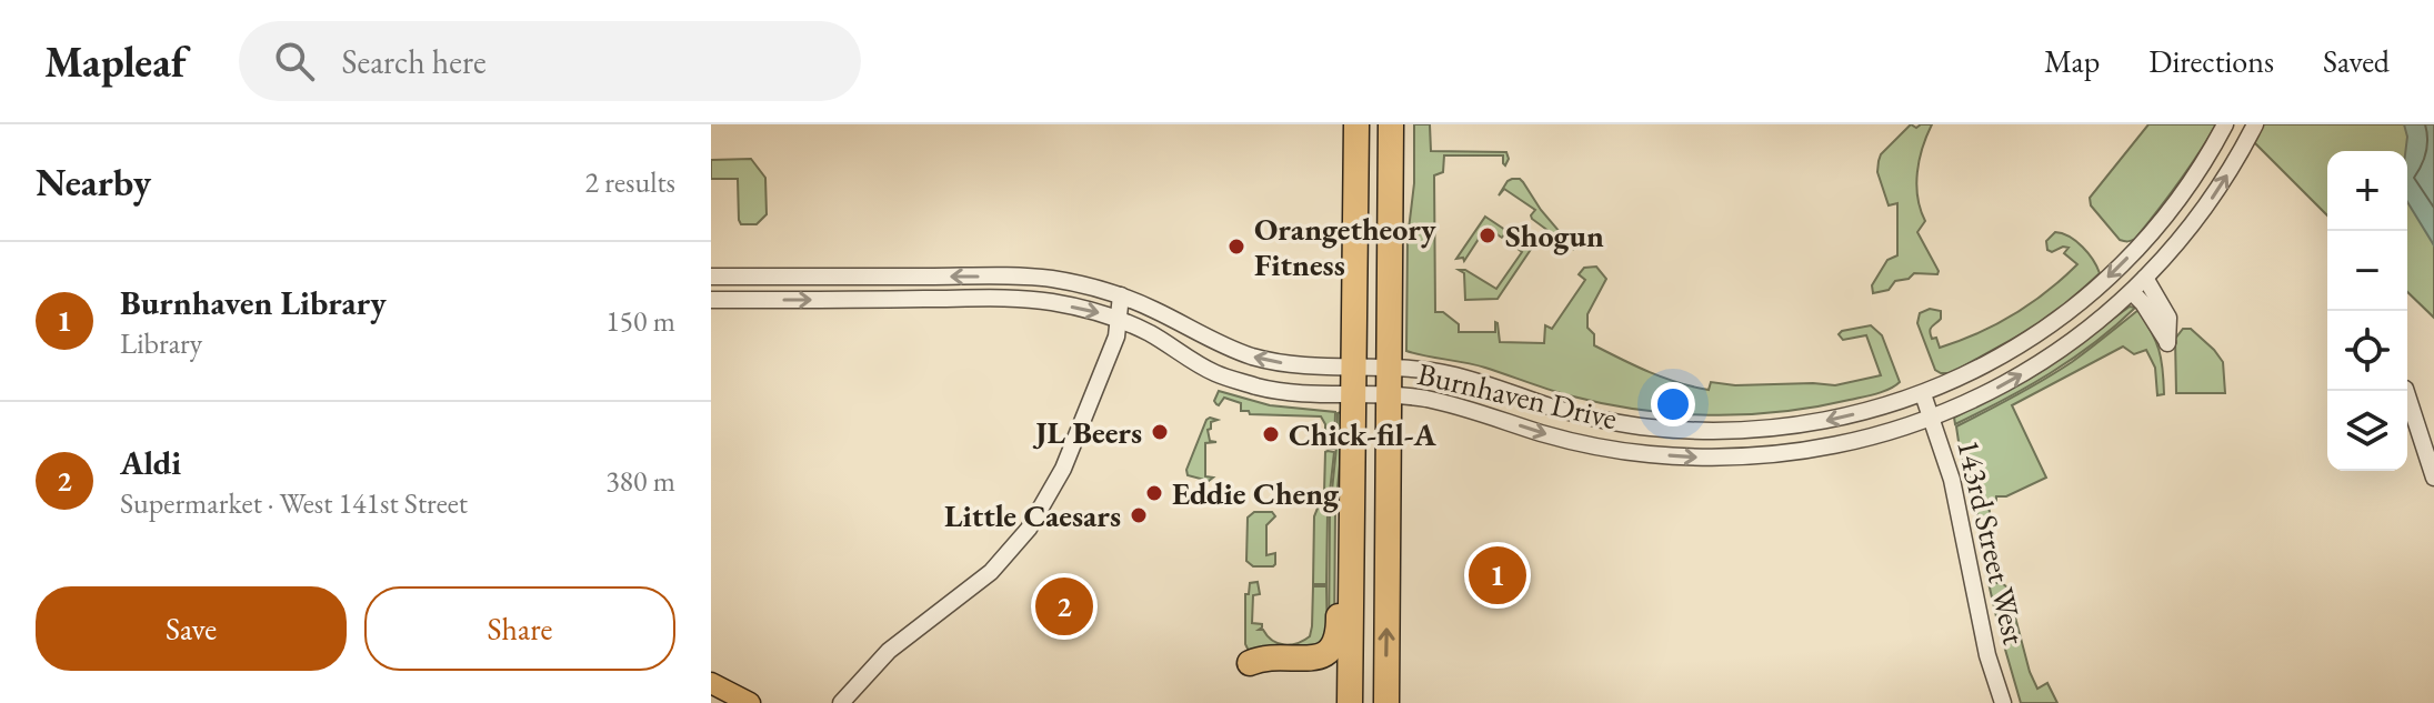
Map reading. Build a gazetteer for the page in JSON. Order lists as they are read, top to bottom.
{
  "streets": {
    "street": ["Burnhaven Drive", "143rd Street West"]
  },
  "crossings": [
    ["Burnhaven Drive", "143rd Street West"]
  ],
  "places": [
    "Shogun",
    "Orangetheory Fitness",
    "JL Beers",
    "Chick-fil-A",
    "Eddie Cheng",
    "Little Caesars"
  ],
  "page": {
    "header": "Mapleaf",
    "search": "Search here",
    "nav": ["Map", "Directions", "Saved"],
    "heading": ["Nearby", "2 results"],
    "map_buttons": ["+", "−"],
    "list": [
      {
        "mark": "1",
        "name": "Burnhaven Library",
        "note": "Library",
        "value": "150 m"
      },
      {
        "mark": "2",
        "name": "Aldi",
        "note": "Supermarket · West 141st Street",
        "value": "380 m"
      }
    ],
    "pins": ["1", "2"],
    "buttons": ["Save", "Share"]
  }
}
